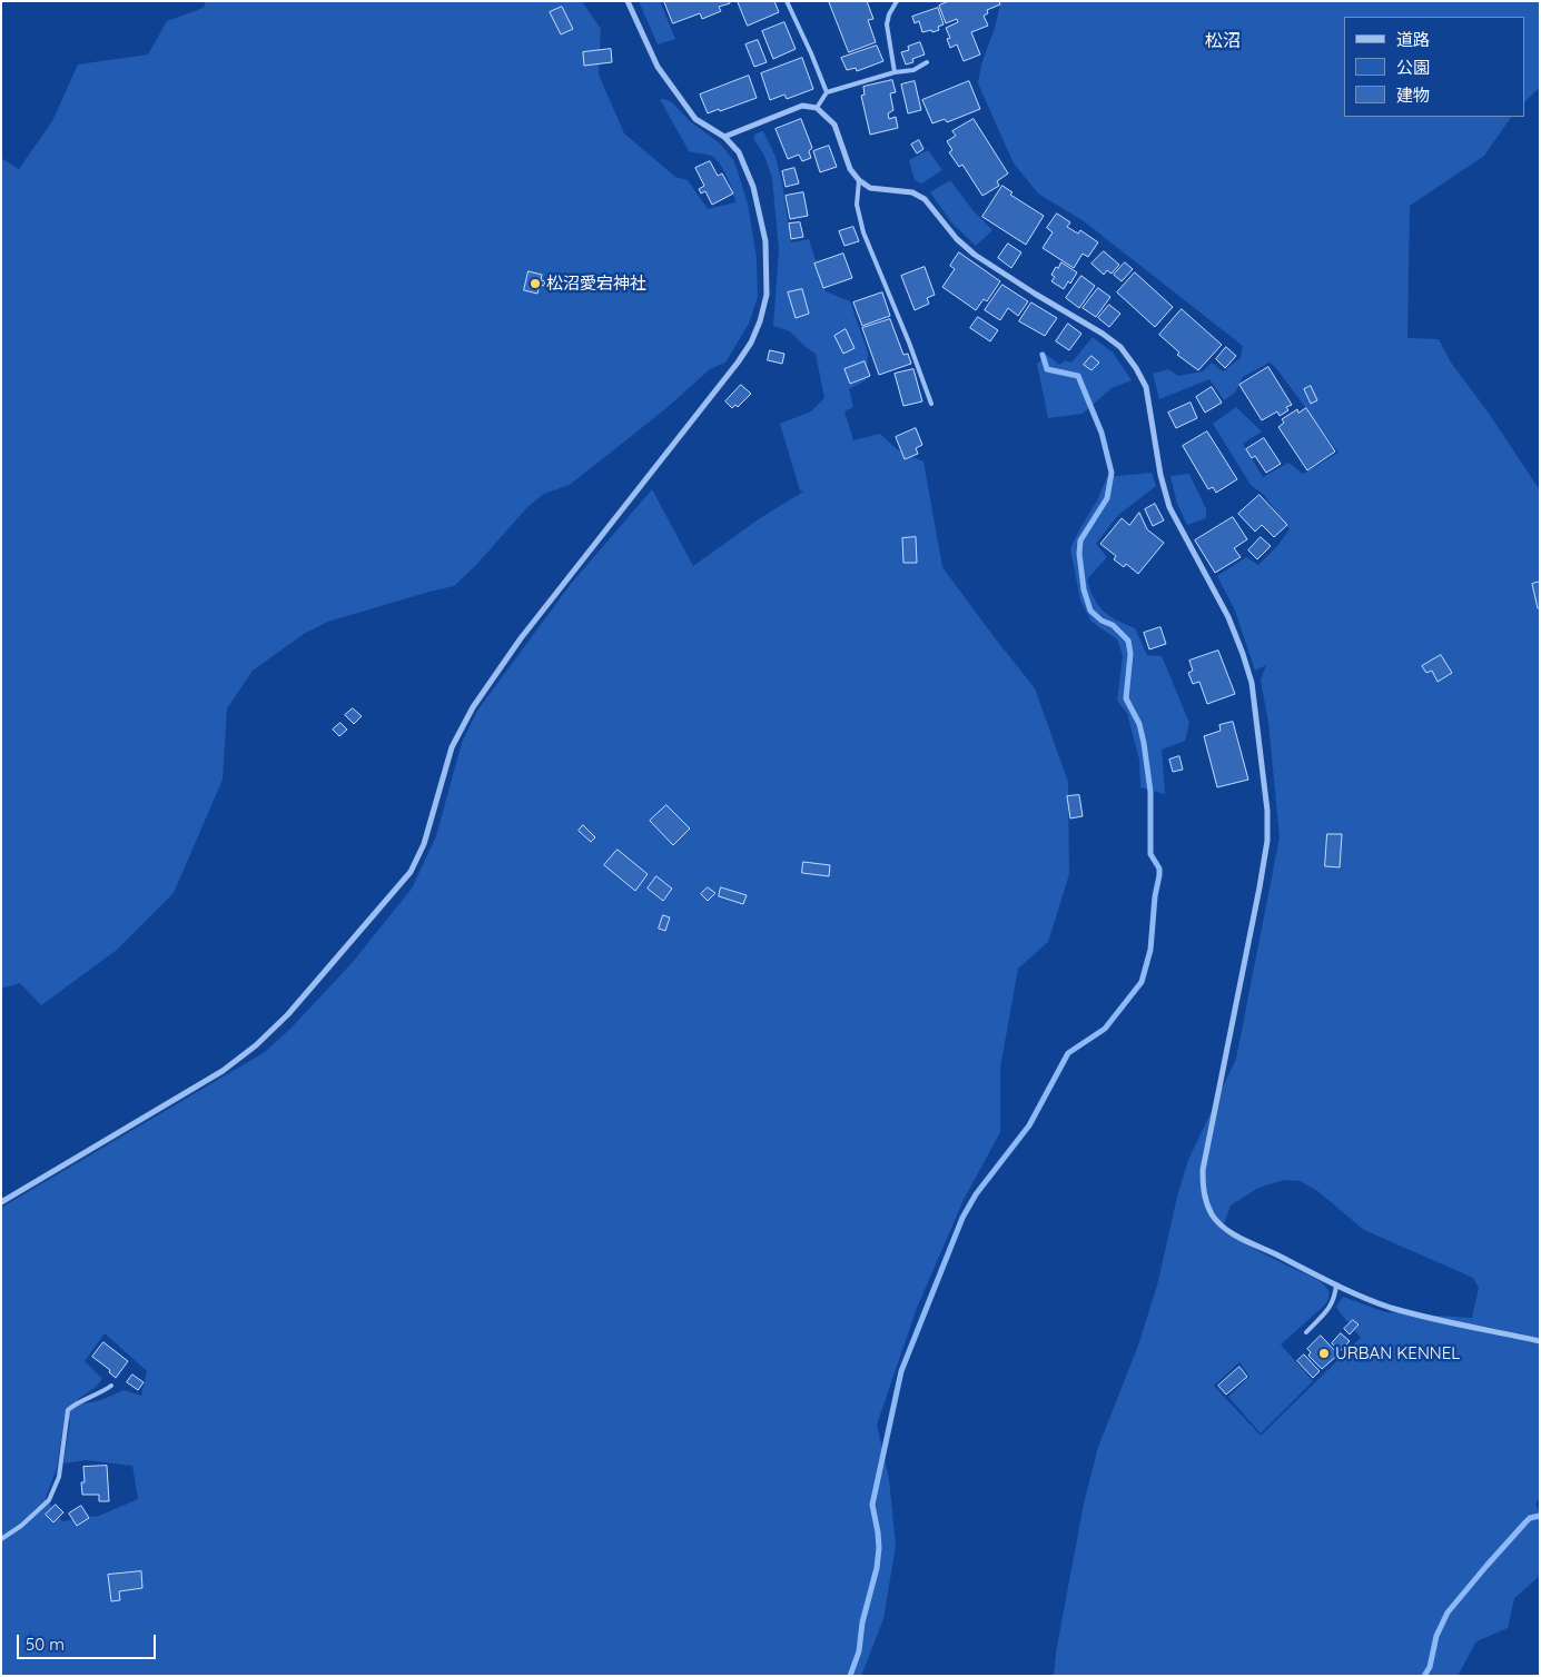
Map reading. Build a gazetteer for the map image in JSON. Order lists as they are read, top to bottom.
{
  "districts": ["松沼"],
  "places": ["松沼愛宕神社", "URBAN KENNEL"],
  "legend": ["道路", "公園", "建物"],
  "scale_bar": "50 m"
}
